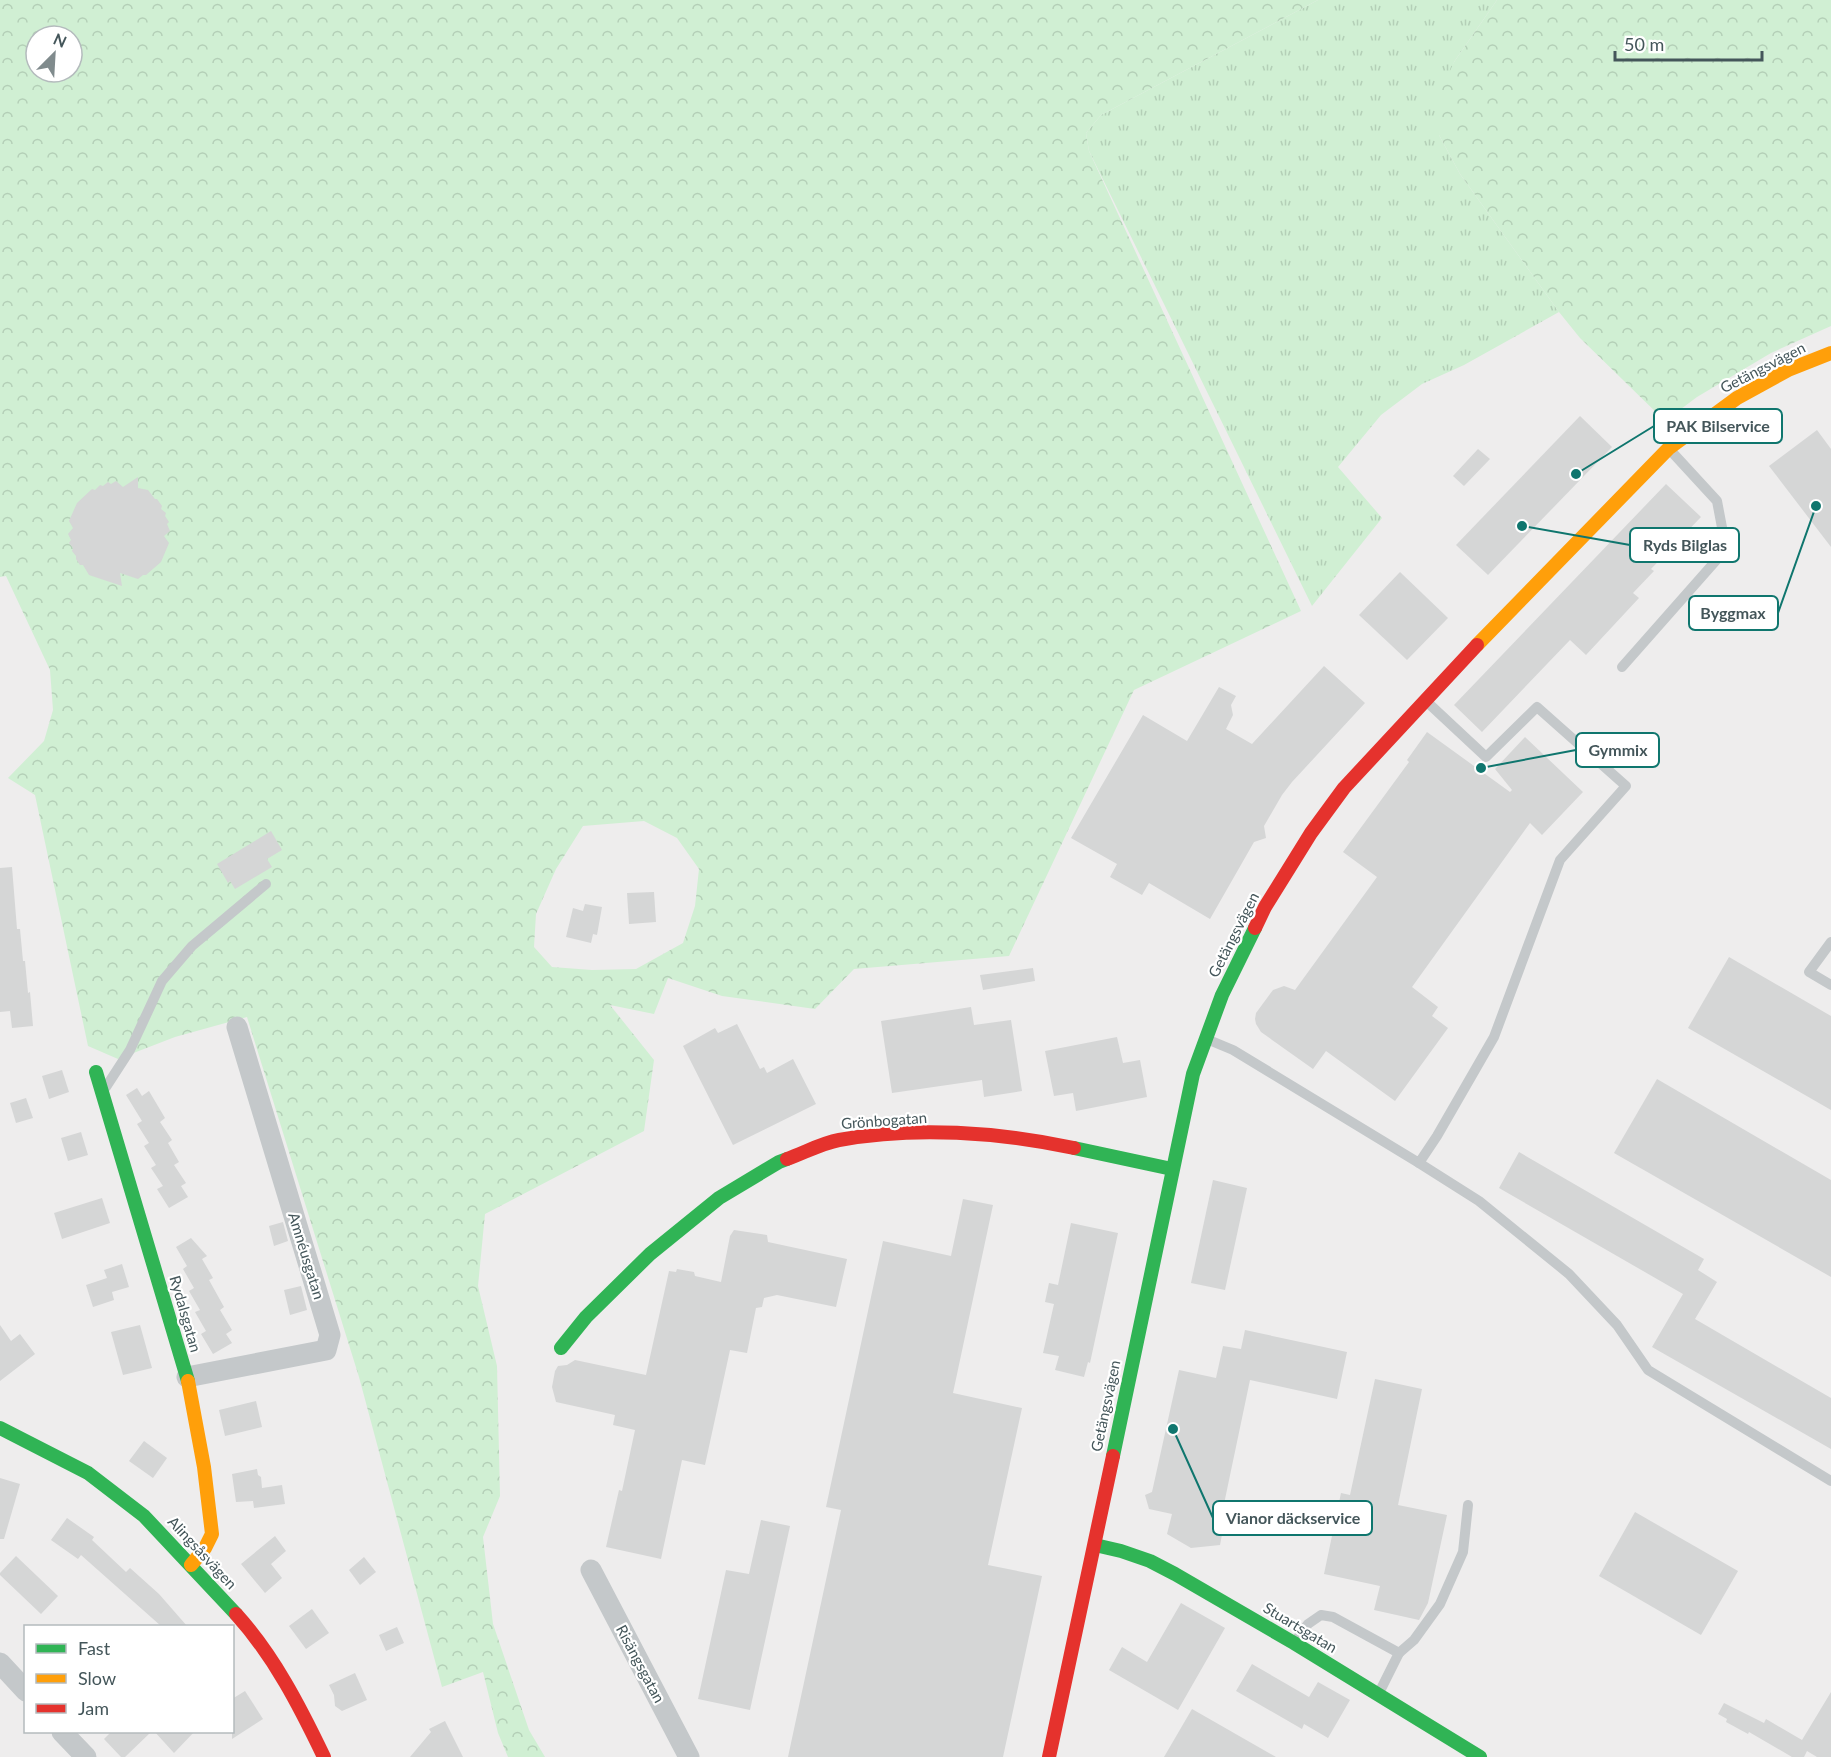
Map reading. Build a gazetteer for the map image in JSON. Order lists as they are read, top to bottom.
{
  "streets": {
    "street": [
      "Getängsvägen",
      "Grönbogatan",
      "Amnéusgatan",
      "Rydalsgatan",
      "Alingsåsvägen",
      "Stuartsgatan",
      "Risängsgatan"
    ]
  },
  "crossings": [
    ["Getängsvägen", "Grönbogatan"],
    ["Getängsvägen", "Stuartsgatan"],
    ["Amnéusgatan", "Rydalsgatan"],
    ["Rydalsgatan", "Alingsåsvägen"]
  ],
  "places": [
    "PAK Bilservice",
    "Byggmax",
    "Ryds Bilglas",
    "Gymmix",
    "Vianor däckservice"
  ],
  "legend": ["Fast", "Slow", "Jam"],
  "scale_bar": "50 m",
  "north": "top right"
}
